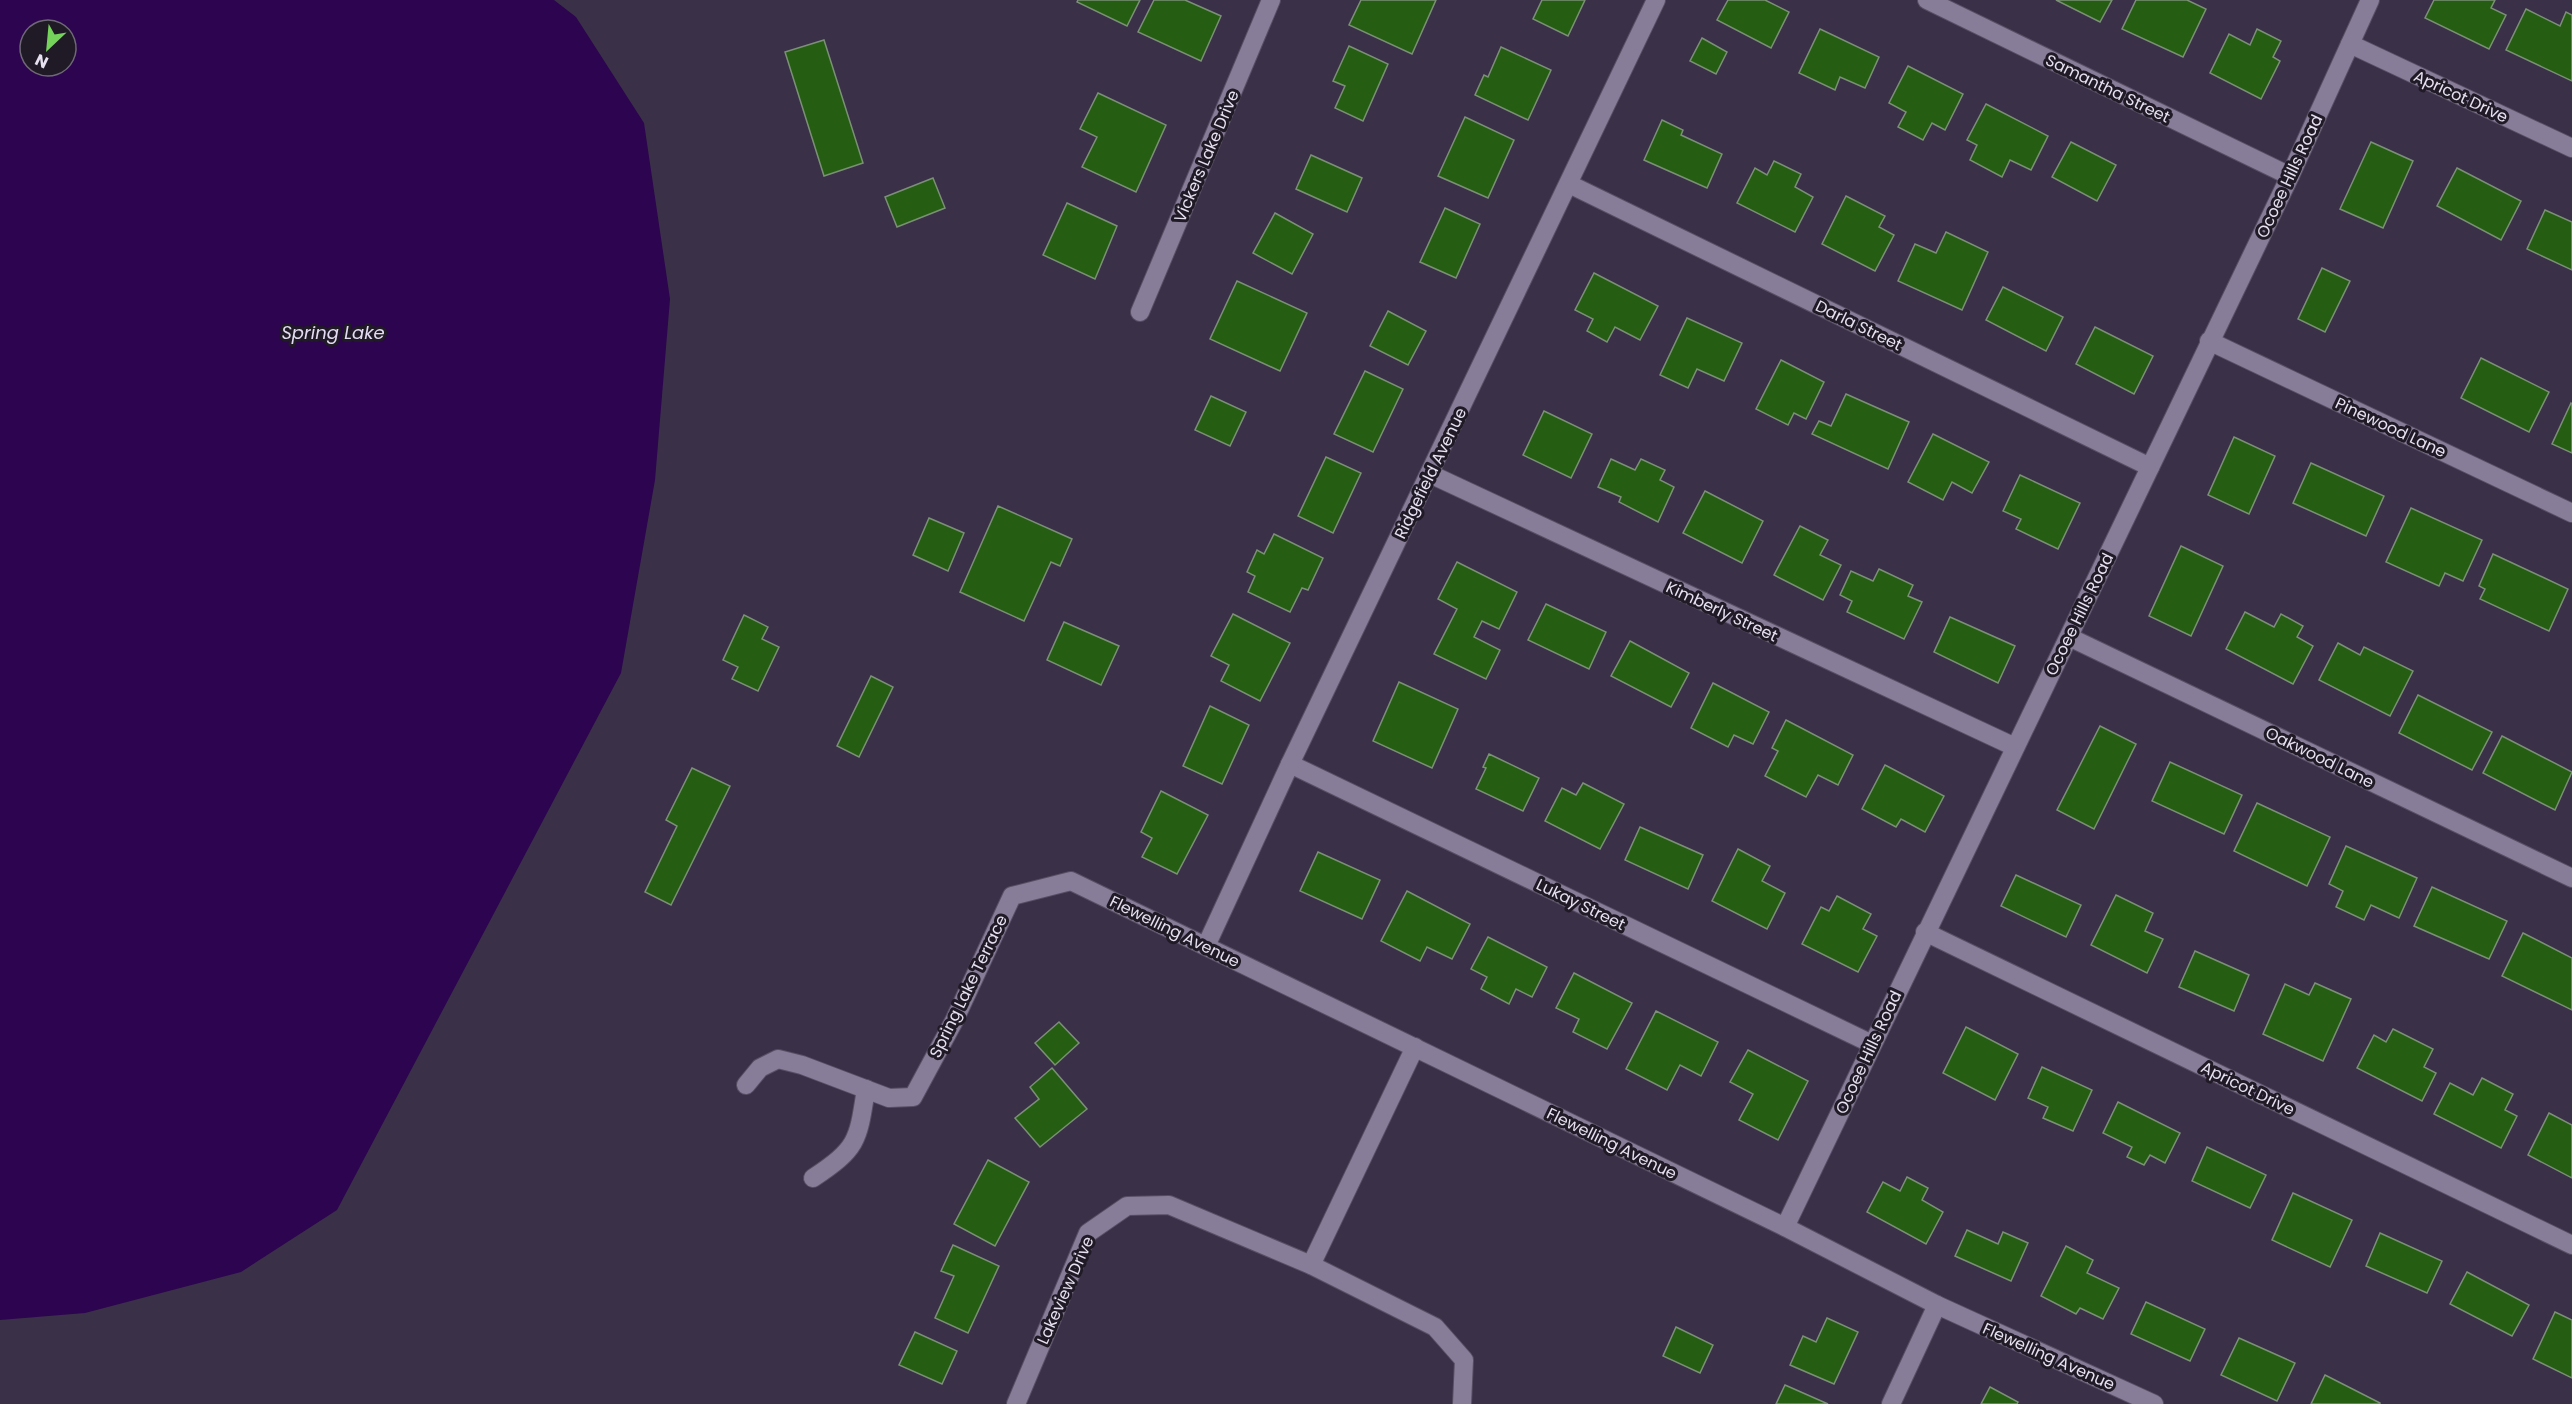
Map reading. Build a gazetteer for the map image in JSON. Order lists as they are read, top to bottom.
{
  "streets": {
    "street": [
      "Samantha Street",
      "Apricot Drive",
      "Vickers Lake Drive",
      "Ocoee Hills Road",
      "Darla Street",
      "Pinewood Lane",
      "Ridgefield Avenue",
      "Kimberly Street",
      "Oakwood Lane",
      "Lukay Street",
      "Flewelling Avenue",
      "Spring Lake Terrace",
      "Lakeview Drive"
    ]
  },
  "crossings": [
    ["Samantha Street", "Ocoee Hills Road"],
    ["Apricot Drive", "Ocoee Hills Road"],
    ["Ocoee Hills Road", "Darla Street"],
    ["Ocoee Hills Road", "Pinewood Lane"],
    ["Ocoee Hills Road", "Kimberly Street"],
    ["Ocoee Hills Road", "Oakwood Lane"],
    ["Ocoee Hills Road", "Lukay Street"],
    ["Ocoee Hills Road", "Flewelling Avenue"],
    ["Darla Street", "Ridgefield Avenue"],
    ["Ridgefield Avenue", "Kimberly Street"],
    ["Ridgefield Avenue", "Lukay Street"],
    ["Ridgefield Avenue", "Flewelling Avenue"],
    ["Flewelling Avenue", "Spring Lake Terrace"]
  ],
  "water": ["Spring Lake"],
  "north": "bottom left"
}
